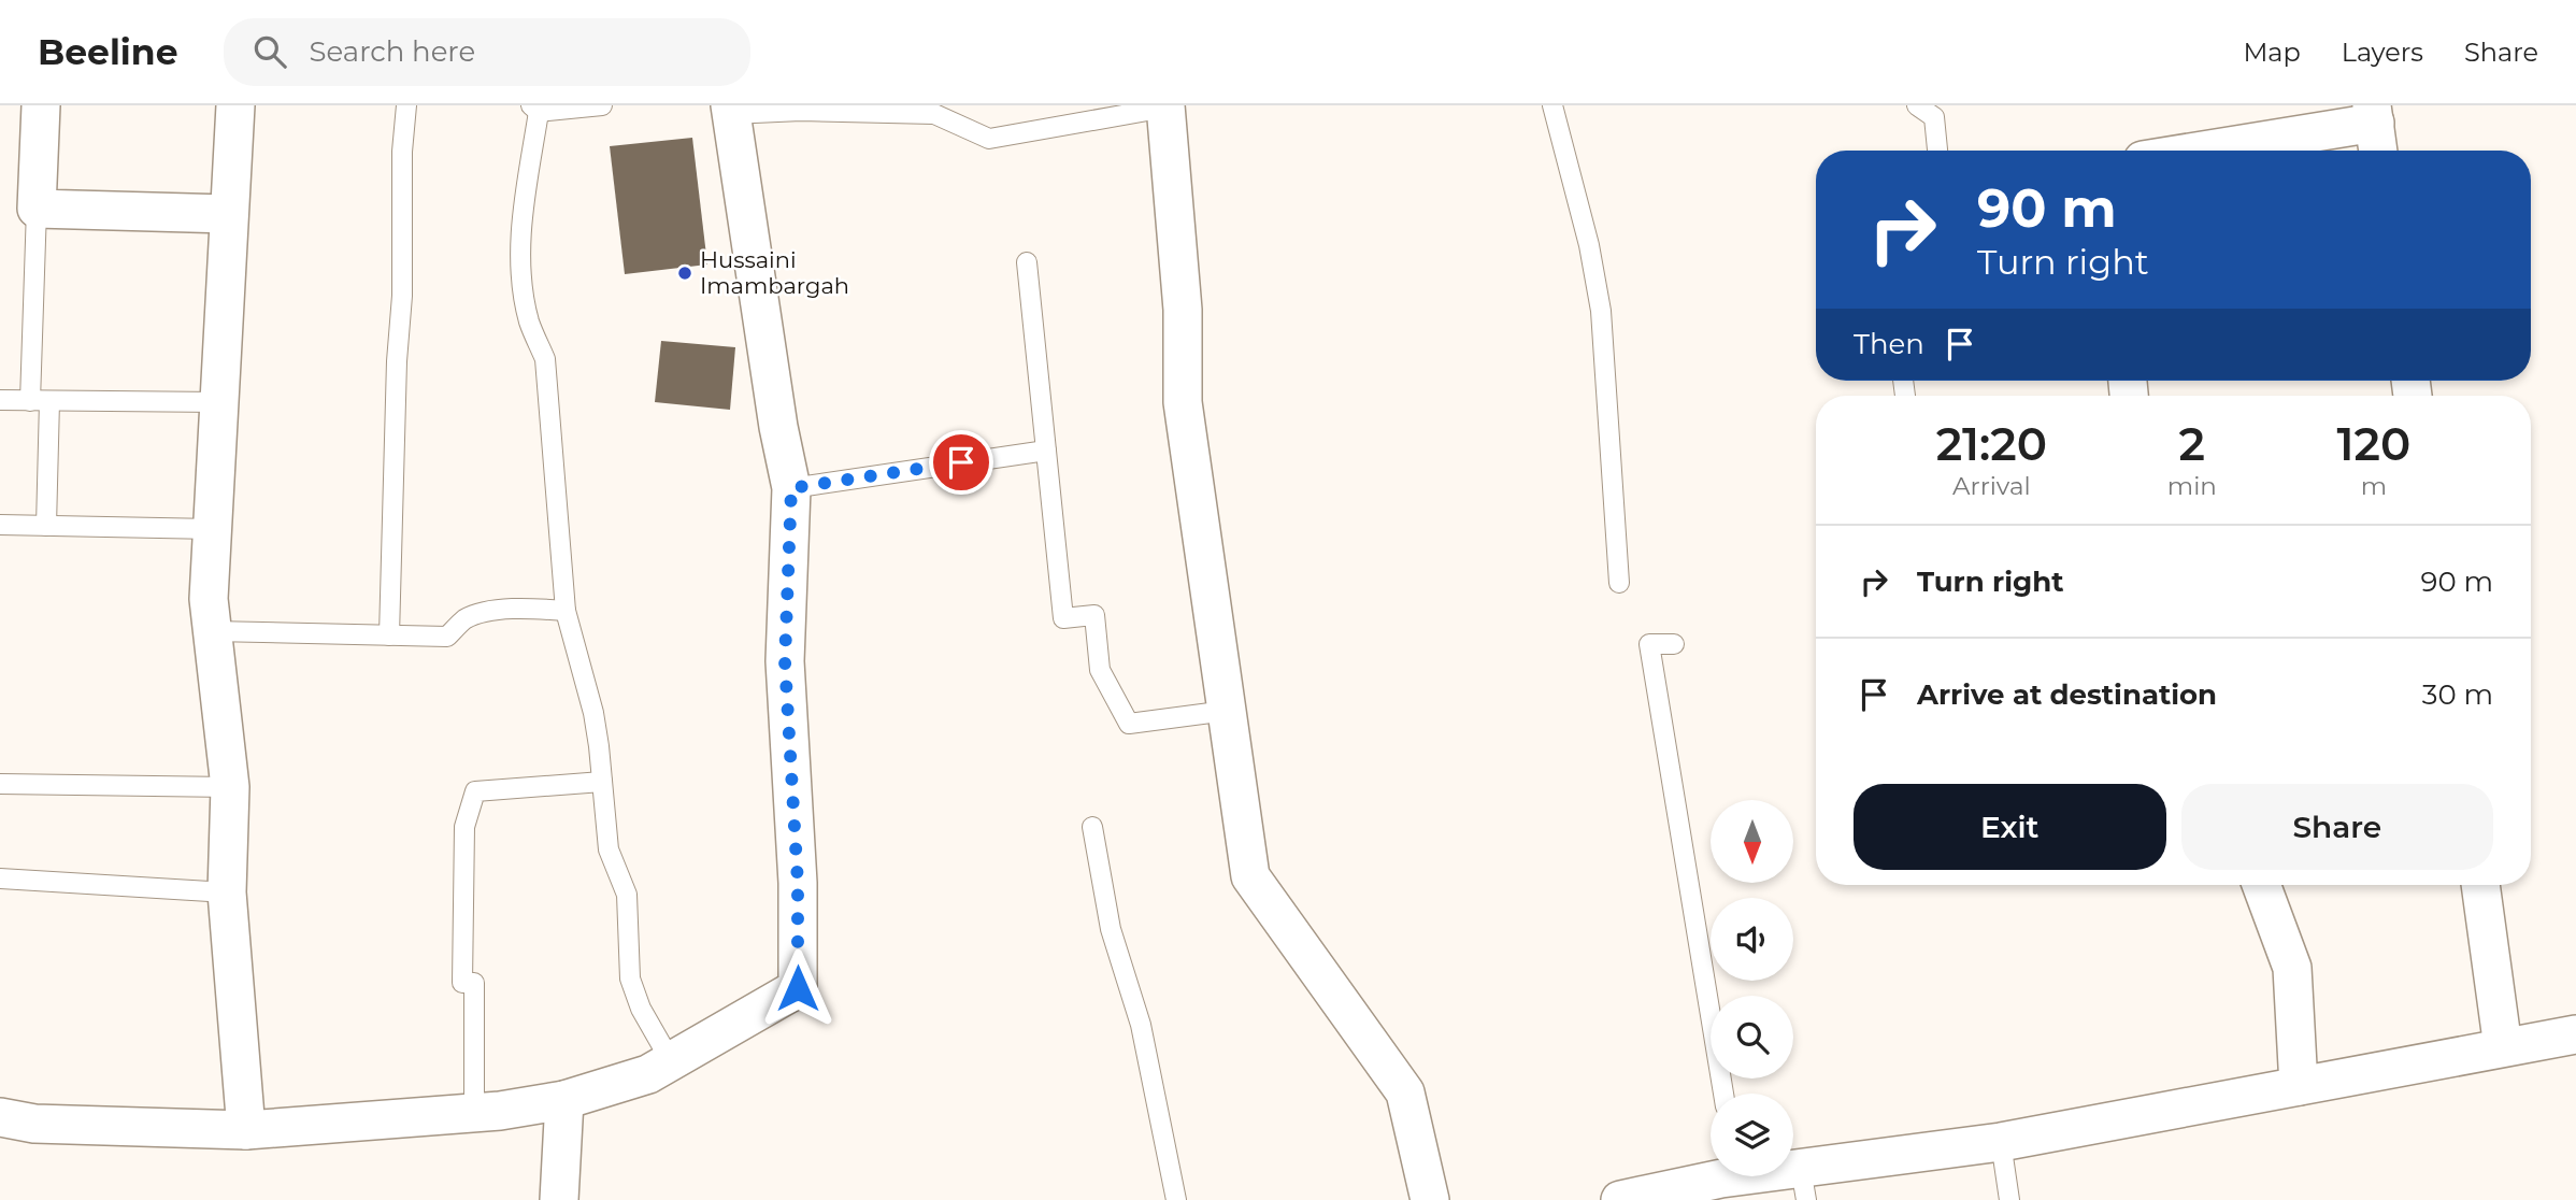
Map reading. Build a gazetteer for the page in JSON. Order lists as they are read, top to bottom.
{
  "places": ["Hussaini Imambargah"],
  "north": "bottom",
  "page": {
    "header": "Beeline",
    "search": "Search here",
    "nav": ["Map", "Layers", "Share"],
    "turn": ["90 m", "Turn right"],
    "then": "Then",
    "eta": [
      "21:20",
      "Arrival",
      "2",
      "min",
      "120",
      "m"
    ],
    "list": [
      {
        "name": "Turn right",
        "value": "90 m"
      },
      {
        "name": "Arrive at destination",
        "value": "30 m"
      }
    ],
    "buttons": ["Exit", "Share"]
  }
}
